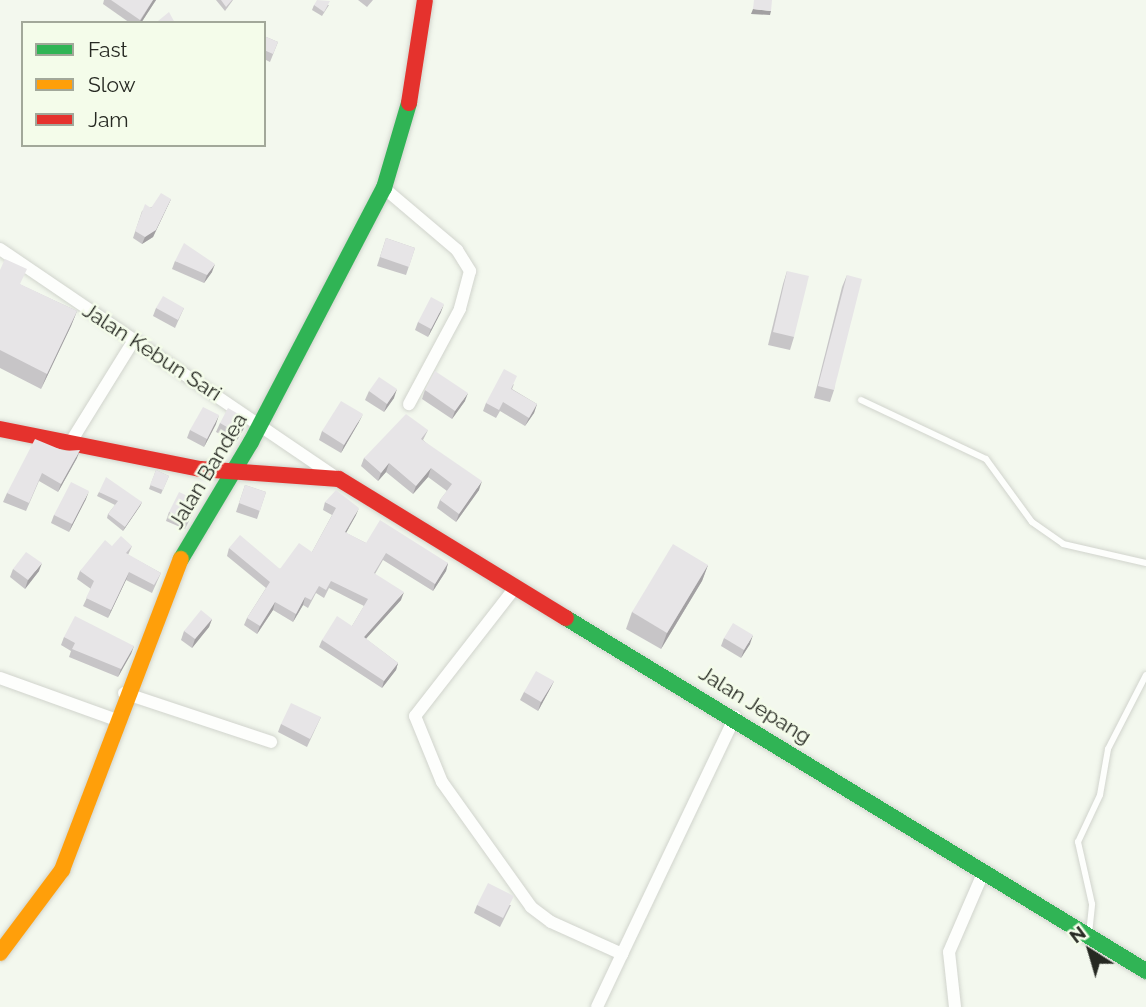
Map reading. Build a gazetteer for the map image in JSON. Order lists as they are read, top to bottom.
{
  "streets": {
    "street": ["Jalan Kebun Sari", "Jalan Bandea", "Jalan Jepang"]
  },
  "crossings": [
    ["Jalan Kebun Sari", "Jalan Bandea"],
    ["Jalan Kebun Sari", "Jalan Jepang"]
  ],
  "legend": ["Fast", "Slow", "Jam"],
  "north": "top left"
}
